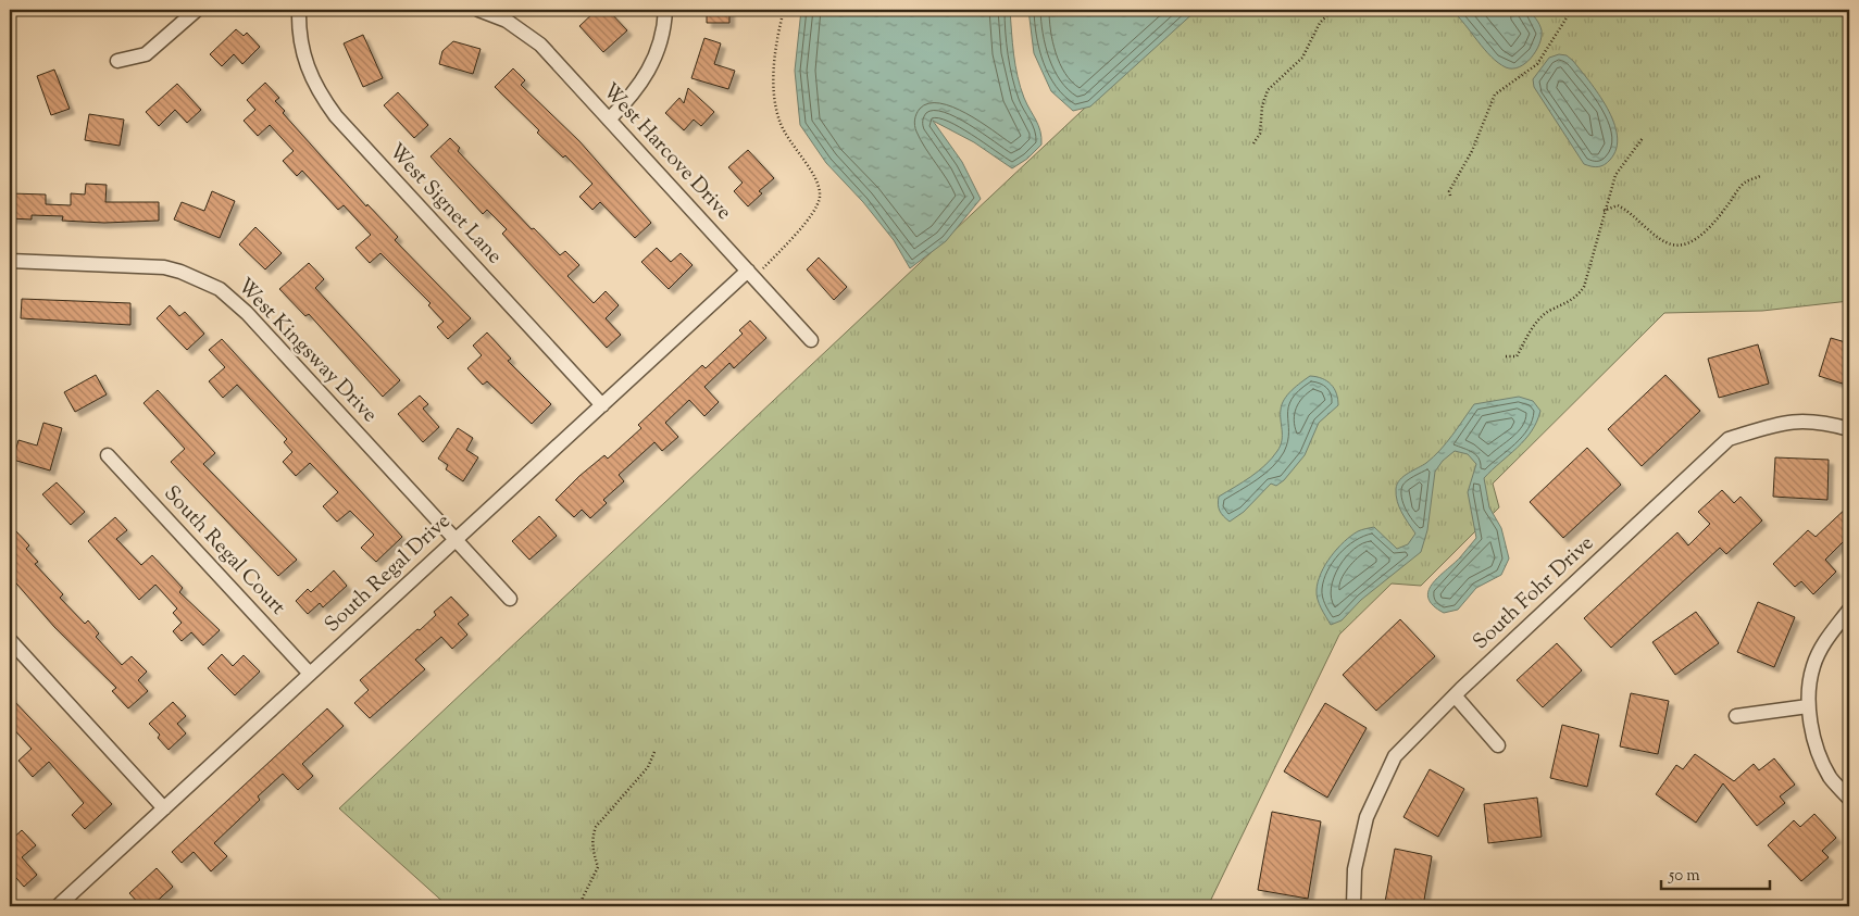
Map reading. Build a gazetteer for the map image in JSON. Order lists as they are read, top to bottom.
{
  "streets": {
    "street": [
      "West Harcove Drive",
      "West Signet Lane",
      "West Kingsway Drive",
      "South Regal Court",
      "South Regal Drive",
      "South Fohr Drive"
    ]
  },
  "crossings": [
    ["West Harcove Drive", "South Regal Drive"],
    ["West Signet Lane", "South Regal Drive"],
    ["West Kingsway Drive", "South Regal Drive"],
    ["South Regal Court", "South Regal Drive"]
  ],
  "scale_bar": "50 m"
}
